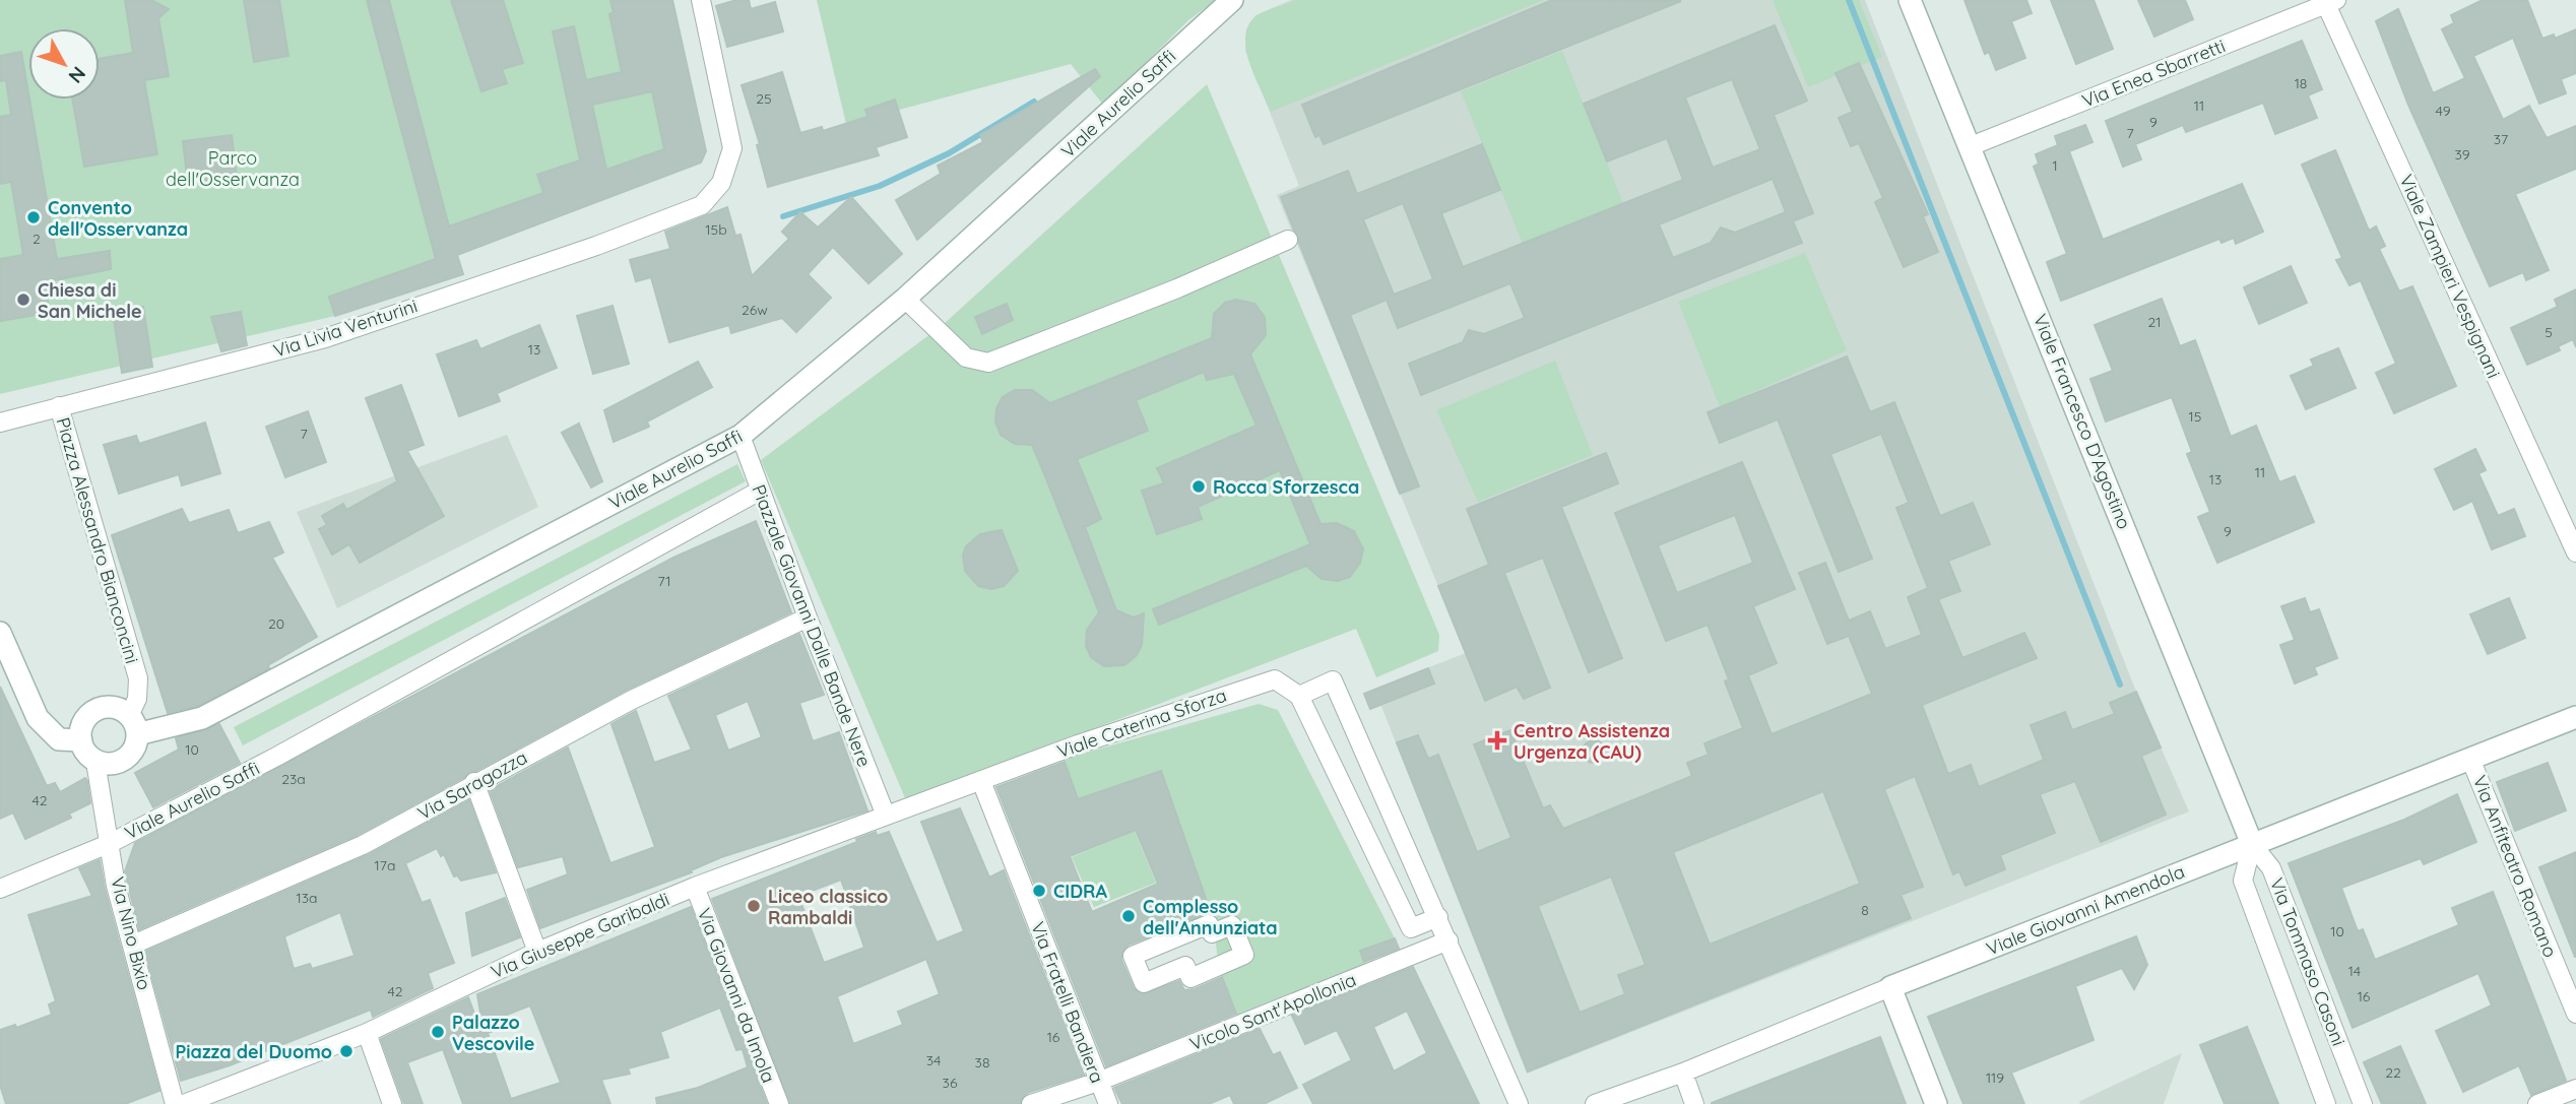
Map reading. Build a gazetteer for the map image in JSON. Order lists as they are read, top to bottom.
{
  "streets": {
    "street": [
      "Via Enea Sbarretti",
      "Viale Aurelio Saffi",
      "Viale Zampieri Vespignani",
      "Via Livia Venturini",
      "Viale Francesco D'Agostino",
      "Piazza Alessandro Bianconcini",
      "Piazzale Giovanni Dalle Bande Nere",
      "Viale Caterina Sforza",
      "Via Saragozza",
      "Via Anfiteatro Romano",
      "Viale Giovanni Amendola",
      "Via Nino Bixio",
      "Via Giuseppe Garibaldi",
      "Via Tommaso Casoni",
      "Via Giovanni da Imola",
      "Via Fratelli Bandiera",
      "Vicolo Sant'Apollonia"
    ]
  },
  "crossings": [
    ["Via Enea Sbarretti", "Viale Zampieri Vespignani"],
    ["Via Enea Sbarretti", "Viale Francesco D'Agostino"],
    ["Viale Aurelio Saffi", "Piazza Alessandro Bianconcini"],
    ["Viale Aurelio Saffi", "Piazzale Giovanni Dalle Bande Nere"],
    ["Viale Aurelio Saffi", "Via Nino Bixio"],
    ["Via Livia Venturini", "Piazza Alessandro Bianconcini"],
    ["Viale Francesco D'Agostino", "Viale Giovanni Amendola"],
    ["Viale Francesco D'Agostino", "Via Tommaso Casoni"],
    ["Piazza Alessandro Bianconcini", "Via Nino Bixio"],
    ["Piazzale Giovanni Dalle Bande Nere", "Via Saragozza"],
    ["Piazzale Giovanni Dalle Bande Nere", "Via Giuseppe Garibaldi"],
    ["Viale Caterina Sforza", "Via Giuseppe Garibaldi"],
    ["Viale Caterina Sforza", "Via Fratelli Bandiera"],
    ["Via Saragozza", "Via Nino Bixio"],
    ["Via Anfiteatro Romano", "Viale Giovanni Amendola"],
    ["Viale Giovanni Amendola", "Via Tommaso Casoni"],
    ["Via Giuseppe Garibaldi", "Via Giovanni da Imola"],
    ["Via Giuseppe Garibaldi", "Via Fratelli Bandiera"],
    ["Via Fratelli Bandiera", "Vicolo Sant'Apollonia"]
  ],
  "parks": ["Parco dell'Osservanza"],
  "places": {
    "other": [
      "Convento dell'Osservanza",
      "Chiesa di San Michele",
      "Rocca Sforzesca",
      "CIDRA",
      "Liceo classico Rambaldi",
      "Complesso dell'Annunziata",
      "Palazzo Vescovile",
      "Piazza del Duomo"
    ],
    "health": ["Centro Assistenza Urgenza (CAU)"]
  },
  "house_numbers": [
    "18",
    "25",
    "11",
    "49",
    "9",
    "7",
    "37",
    "39",
    "1",
    "15b",
    "2",
    "26w",
    "21",
    "5",
    "13",
    "15",
    "7",
    "11",
    "13",
    "9",
    "71",
    "20",
    "10",
    "23a",
    "42",
    "17a",
    "13a",
    "8",
    "10",
    "14",
    "42",
    "16",
    "16",
    "34",
    "38",
    "22",
    "119",
    "36"
  ],
  "north": "bottom right"
}
